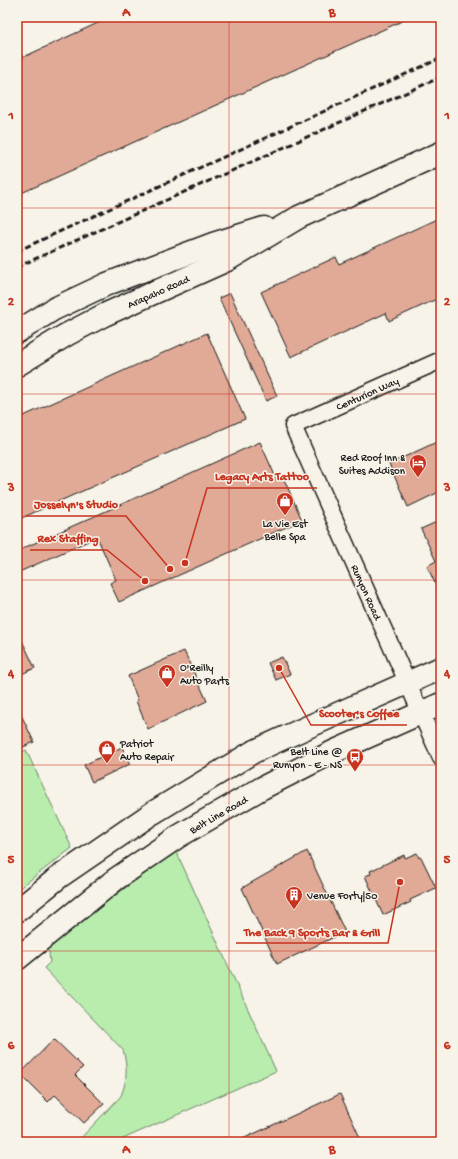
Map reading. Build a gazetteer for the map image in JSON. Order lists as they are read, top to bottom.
{
  "streets": {
    "main road": ["Arapaho Road", "Belt Line Road"],
    "street": ["Centurion Way", "Runyon Road"]
  },
  "crossings": [
    ["Centurion Way", "Runyon Road"],
    ["Runyon Road", "Belt Line Road"]
  ],
  "places": {
    "hotel": ["Red Roof Inn & Suites Addison"],
    "shop": ["La Vie Est Belle Spa", "O'Reilly Auto Parts", "Patriot Auto Repair"],
    "other": [
      "Legacy Arts Tattoo",
      "Josselyn's Studio",
      "Rex Staffing",
      "Scooter's Coffee",
      "The Back 9 Sports Bar & Grill"
    ],
    "bus stop": ["Belt Line @ Runyon - E - NS"],
    "building": ["Venue Forty|50"]
  },
  "grid": {
    "columns": ["A", "B"],
    "rows": [
      "1",
      "2",
      "3",
      "4",
      "5",
      "6"
    ]
  }
}
